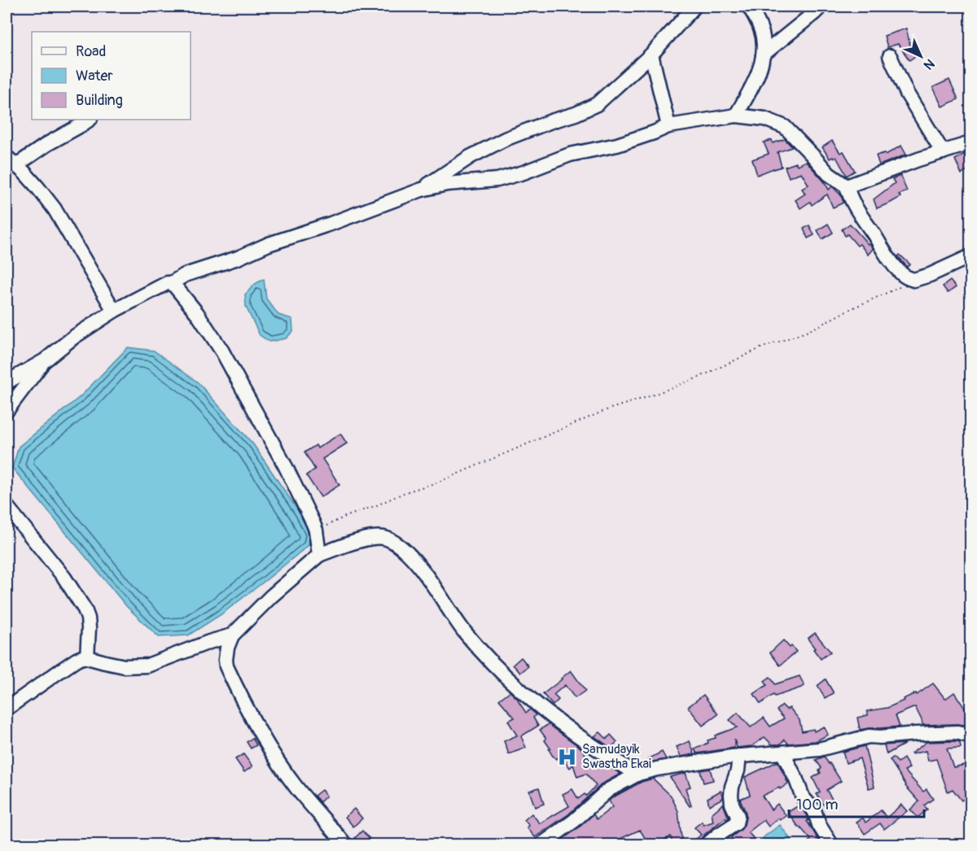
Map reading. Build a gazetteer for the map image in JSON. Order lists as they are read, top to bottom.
{
  "places": {
    "hospital": ["Samudayik Swastha Ekai"]
  },
  "legend": ["Road", "Water", "Building"],
  "scale_bar": "100 m",
  "north": "bottom right"
}
